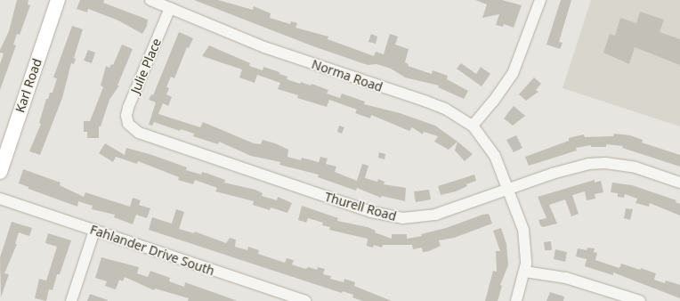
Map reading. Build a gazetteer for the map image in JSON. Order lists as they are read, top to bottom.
{
  "streets": {
    "main road": ["Karl Road"],
    "street": [
      "Julie Place",
      "Norma Road",
      "Thurell Road",
      "Fahlander Drive South"
    ]
  },
  "crossings": [
    ["Julie Place", "Norma Road"],
    ["Julie Place", "Thurell Road"],
    ["Norma Road", "Thurell Road"]
  ]
}
